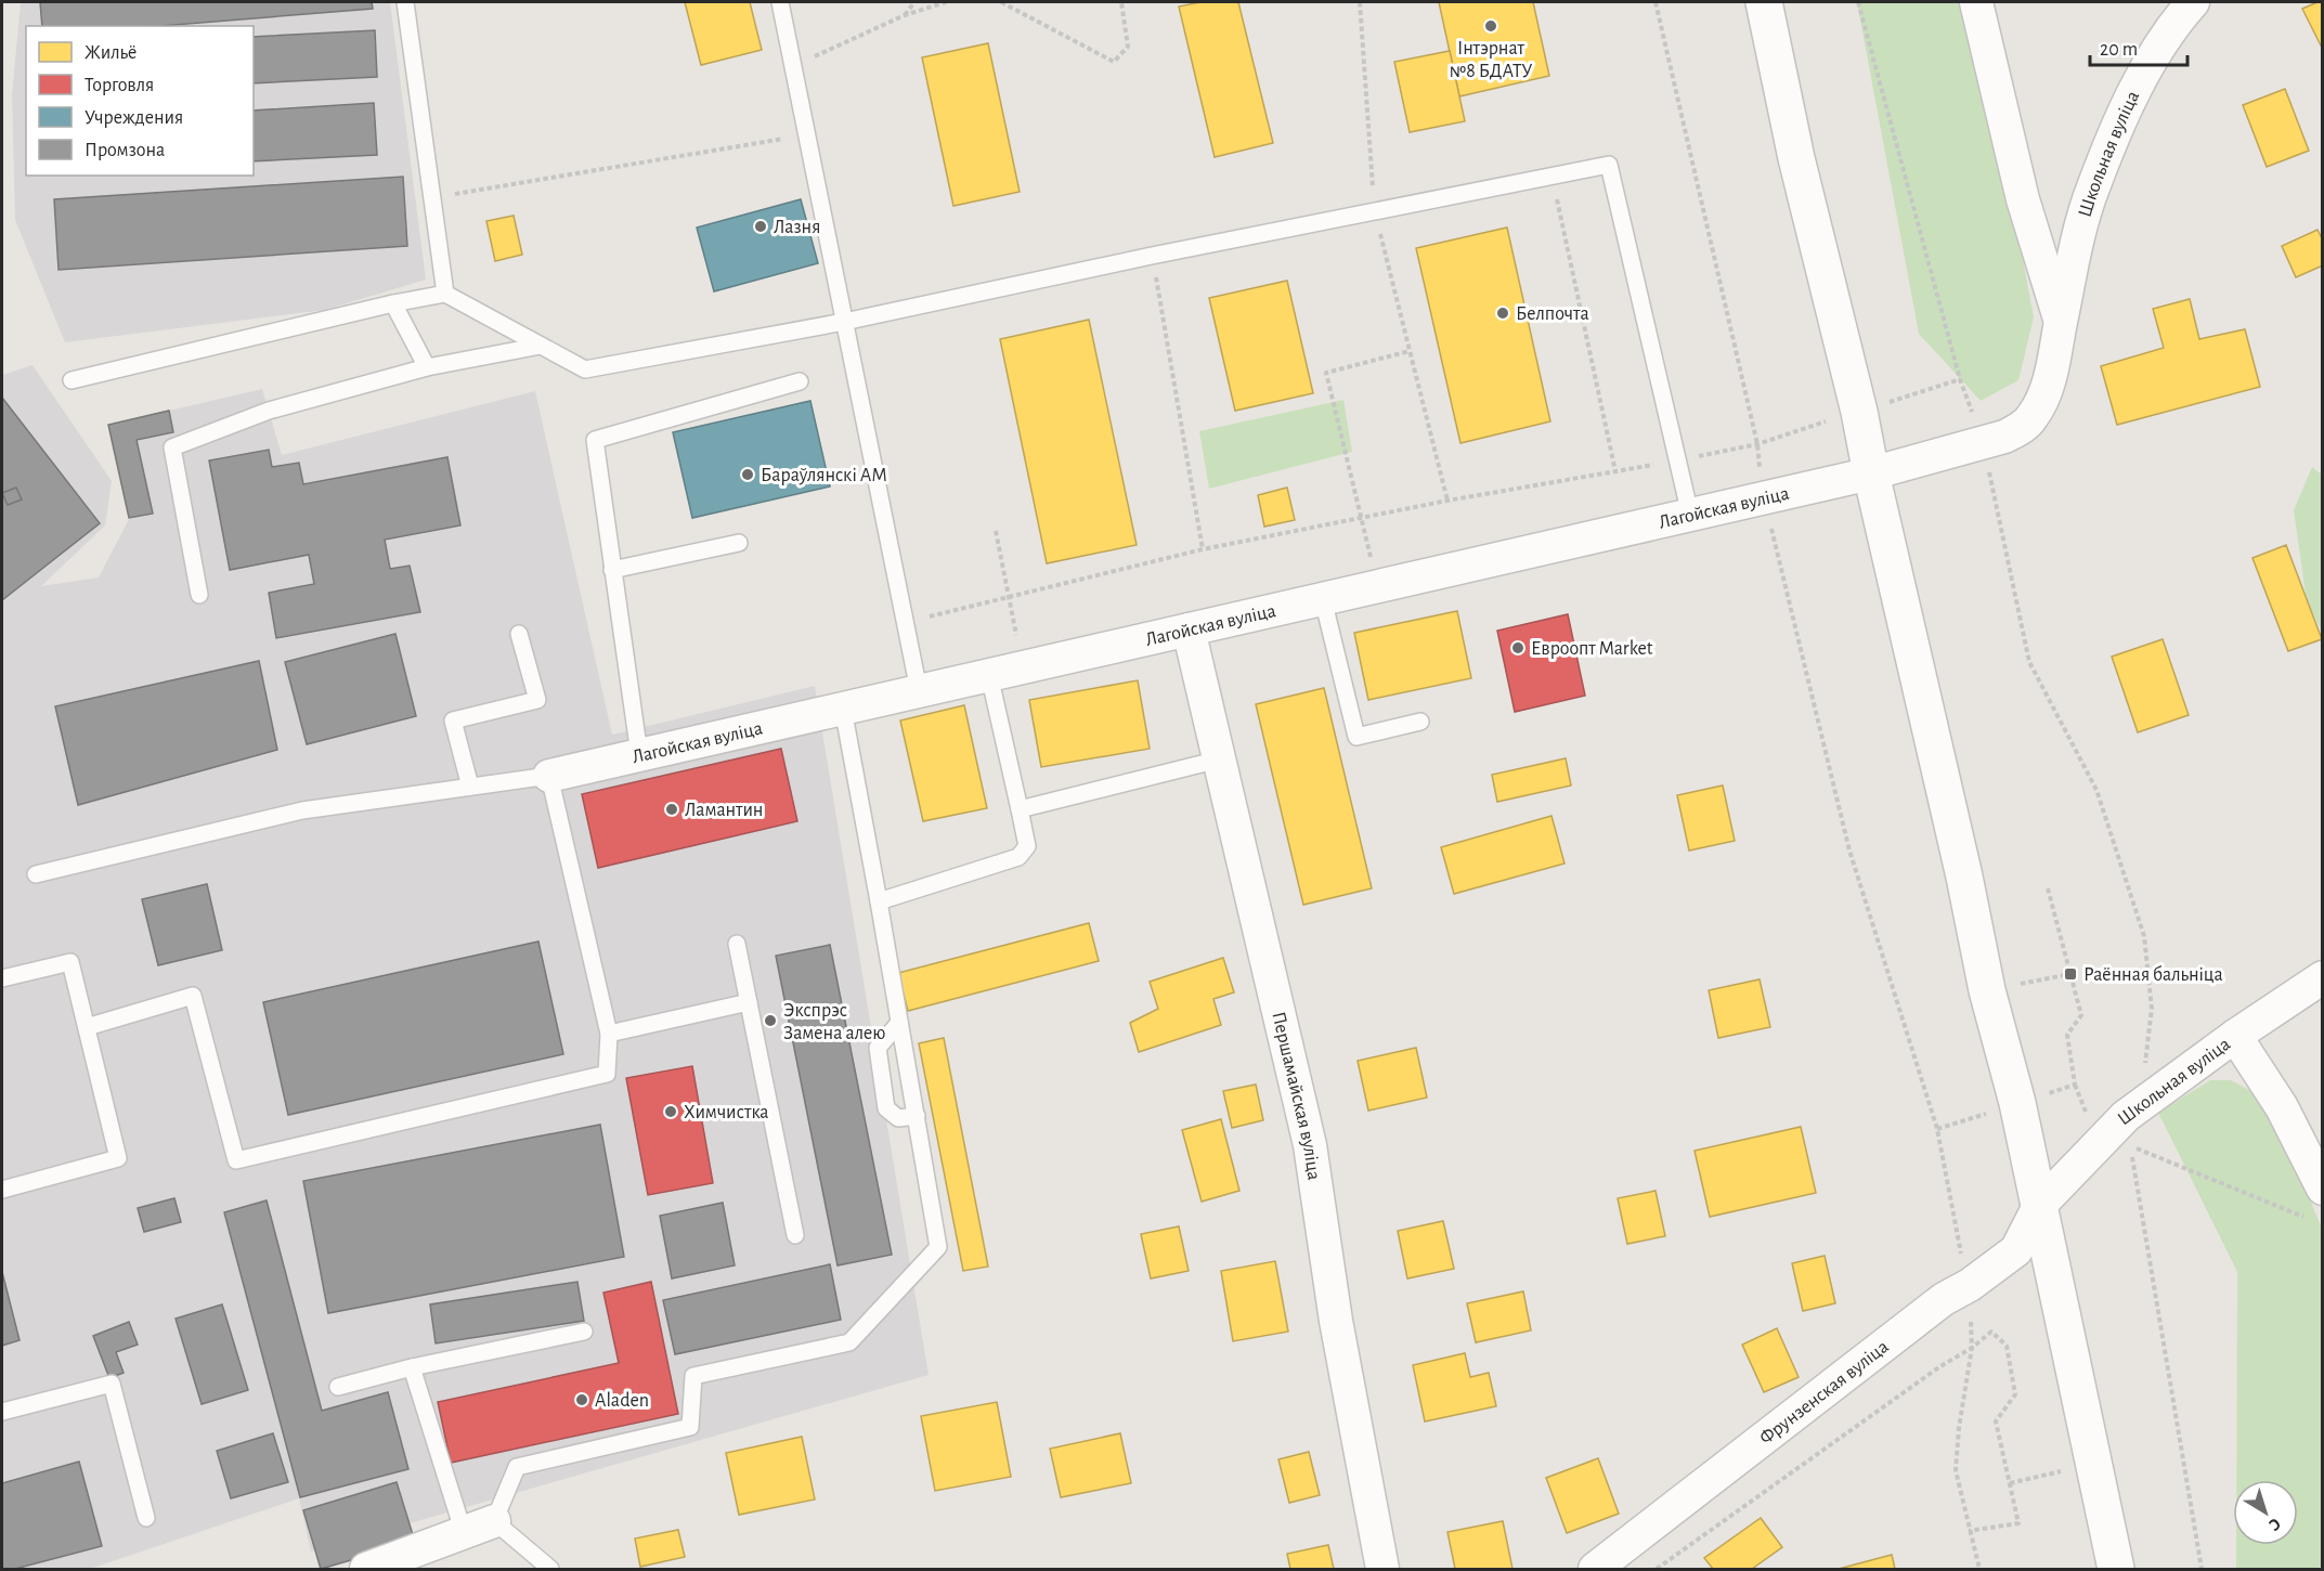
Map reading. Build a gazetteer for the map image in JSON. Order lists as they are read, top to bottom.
{
  "streets": {
    "street": [
      "Школьная вуліца",
      "Лагойская вуліца",
      "Першамайская вуліца",
      "Фрунзенская вуліца"
    ]
  },
  "crossings": [
    ["Школьная вуліца", "Лагойская вуліца"],
    ["Школьная вуліца", "Фрунзенская вуліца"],
    ["Лагойская вуліца", "Першамайская вуліца"]
  ],
  "places": {
    "other": [
      "Інтэрнат №8 БДАТУ",
      "Лазня",
      "Белпочта",
      "Бараўлянскі АМ",
      "Евроопт Market",
      "Ламантин",
      "Экспрэс Замена алею",
      "Химчистка",
      "Aladen"
    ],
    "transit": ["Раённая бальніца"]
  },
  "legend": [
    "Жильё",
    "Торговля",
    "Учреждения",
    "Промзона"
  ],
  "scale_bar": "20 m",
  "north": "bottom right"
}
